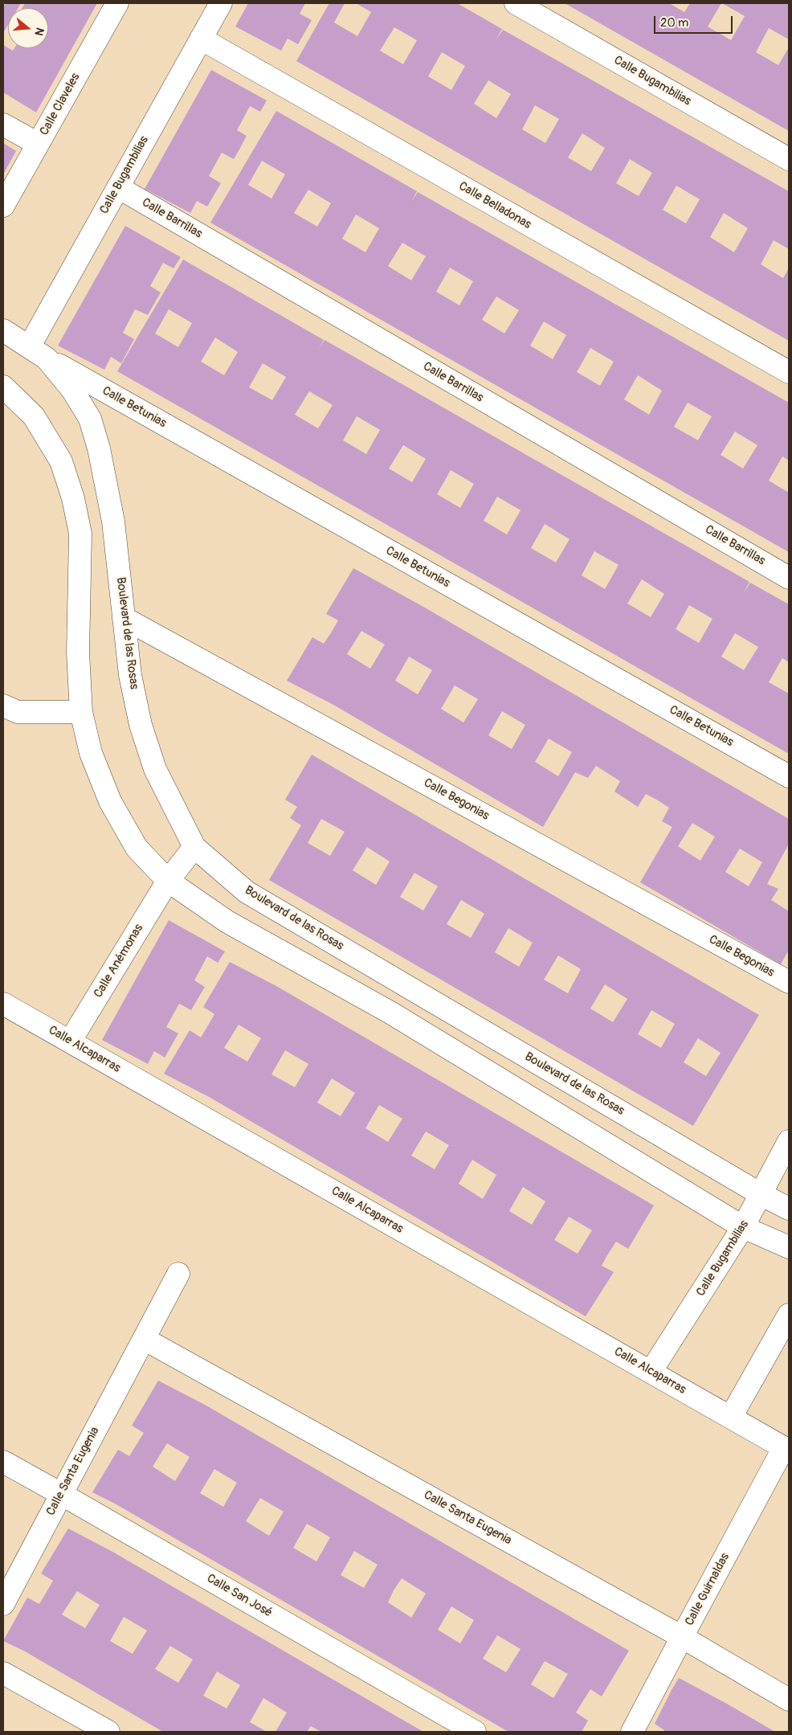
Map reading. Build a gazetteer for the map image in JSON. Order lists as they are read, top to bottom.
{
  "streets": {
    "street": [
      "Calle Bugambilias",
      "Calle Claveles",
      "Calle Belladonas",
      "Calle Barrillas",
      "Calle Betunias",
      "Boulevard de las Rosas",
      "Calle Begonias",
      "Calle Anémonas",
      "Calle Alcaparras",
      "Calle Santa Eugenia",
      "Calle Guirnaldas",
      "Calle San José"
    ]
  },
  "crossings": [
    ["Calle Bugambilias", "Calle Belladonas"],
    ["Calle Bugambilias", "Calle Barrillas"],
    ["Calle Bugambilias", "Calle Betunias"],
    ["Calle Bugambilias", "Boulevard de las Rosas"],
    ["Calle Bugambilias", "Calle Alcaparras"],
    ["Calle Betunias", "Boulevard de las Rosas"],
    ["Boulevard de las Rosas", "Calle Begonias"],
    ["Boulevard de las Rosas", "Calle Anémonas"],
    ["Calle Anémonas", "Calle Alcaparras"],
    ["Calle Alcaparras", "Calle Guirnaldas"],
    ["Calle Santa Eugenia", "Calle Guirnaldas"],
    ["Calle Santa Eugenia", "Calle San José"]
  ],
  "scale_bar": "20 m",
  "north": "right"
}
